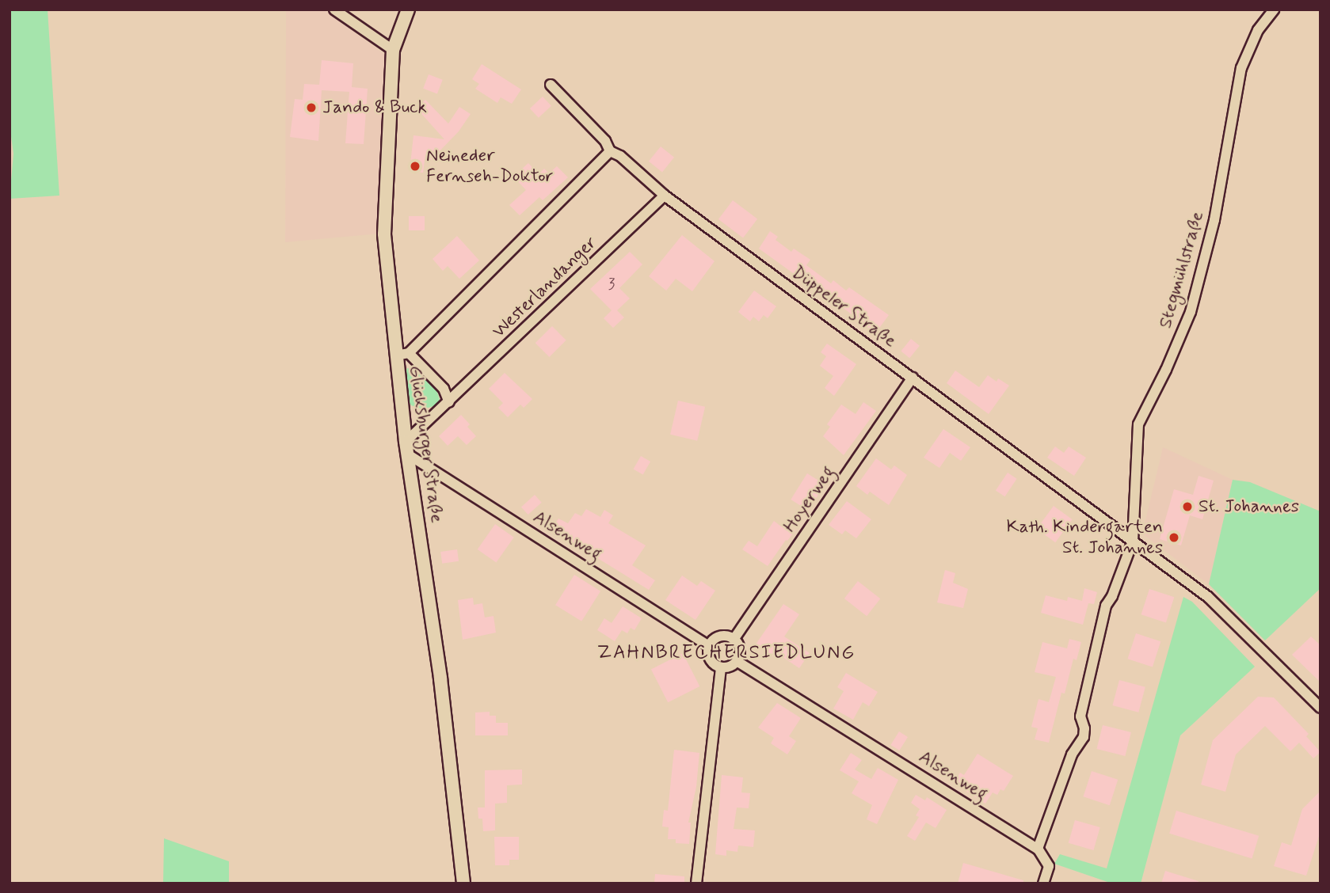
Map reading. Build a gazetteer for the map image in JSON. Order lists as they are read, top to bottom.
{
  "streets": {
    "street": [
      "Stegmühlstraße",
      "Westerlandanger",
      "Düppeler Straße",
      "Glücksburger Straße",
      "Hoyerweg",
      "Alsenweg"
    ]
  },
  "crossings": [
    ["Stegmühlstraße", "Düppeler Straße"],
    ["Stegmühlstraße", "Alsenweg"],
    ["Westerlandanger", "Düppeler Straße"],
    ["Westerlandanger", "Glücksburger Straße"],
    ["Düppeler Straße", "Hoyerweg"],
    ["Glücksburger Straße", "Alsenweg"],
    ["Hoyerweg", "Alsenweg"]
  ],
  "districts": ["ZAHNBRECHERSIEDLUNG"],
  "places": [
    "Jando & Buck",
    "Neineder Fernseh-Doktor",
    "St. Johannes",
    "Kath. Kindergarten St. Johannes"
  ],
  "house_numbers": ["3"]
}
